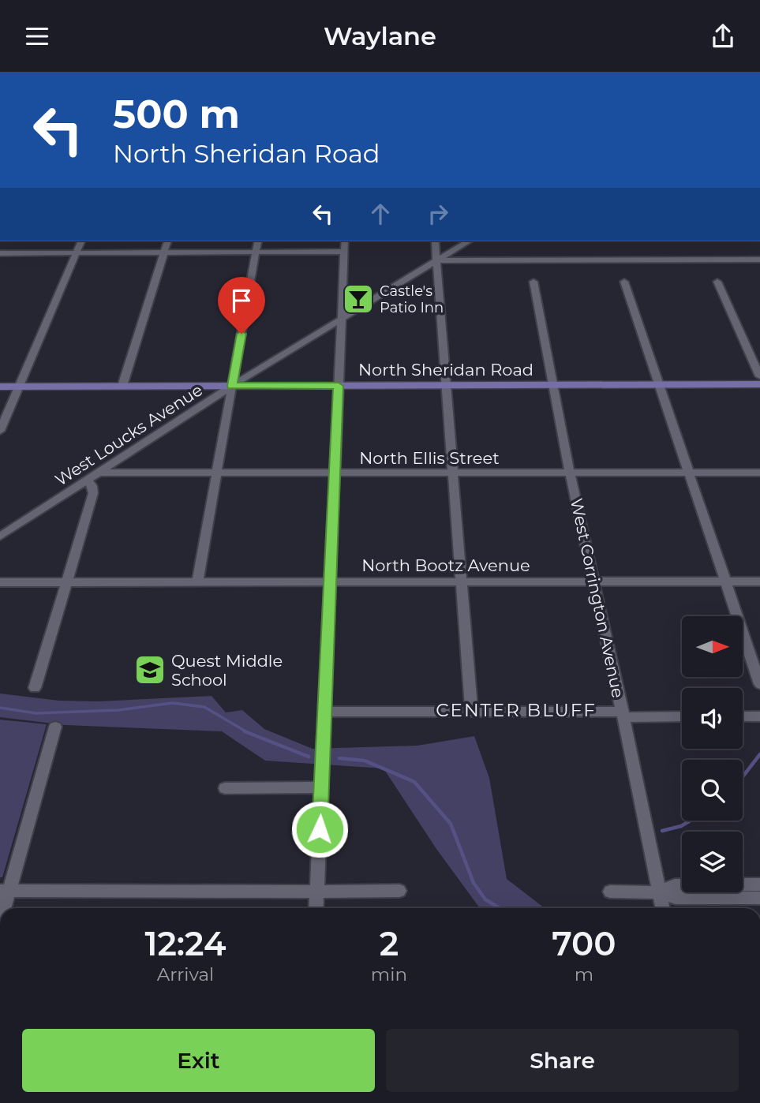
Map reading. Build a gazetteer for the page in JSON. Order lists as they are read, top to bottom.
{
  "streets": {
    "main road": ["North Sheridan Road"],
    "street": [
      "West Loucks Avenue",
      "North Ellis Street",
      "North Bootz Avenue",
      "West Corrington Avenue"
    ]
  },
  "crossings": [
    ["North Sheridan Road", "West Loucks Avenue"],
    ["North Sheridan Road", "West Corrington Avenue"],
    ["West Loucks Avenue", "North Ellis Street"],
    ["North Ellis Street", "West Corrington Avenue"],
    ["North Bootz Avenue", "West Corrington Avenue"]
  ],
  "districts": ["CENTER BLUFF"],
  "places": {
    "bar": ["Castle's Patio Inn"],
    "school or university": ["Quest Middle School"]
  },
  "north": "right",
  "page": {
    "header": "Waylane",
    "turn": ["500 m", "North Sheridan Road"],
    "eta": [
      "12:24",
      "Arrival",
      "2",
      "min",
      "700",
      "m"
    ],
    "buttons": ["Exit", "Share"]
  }
}
